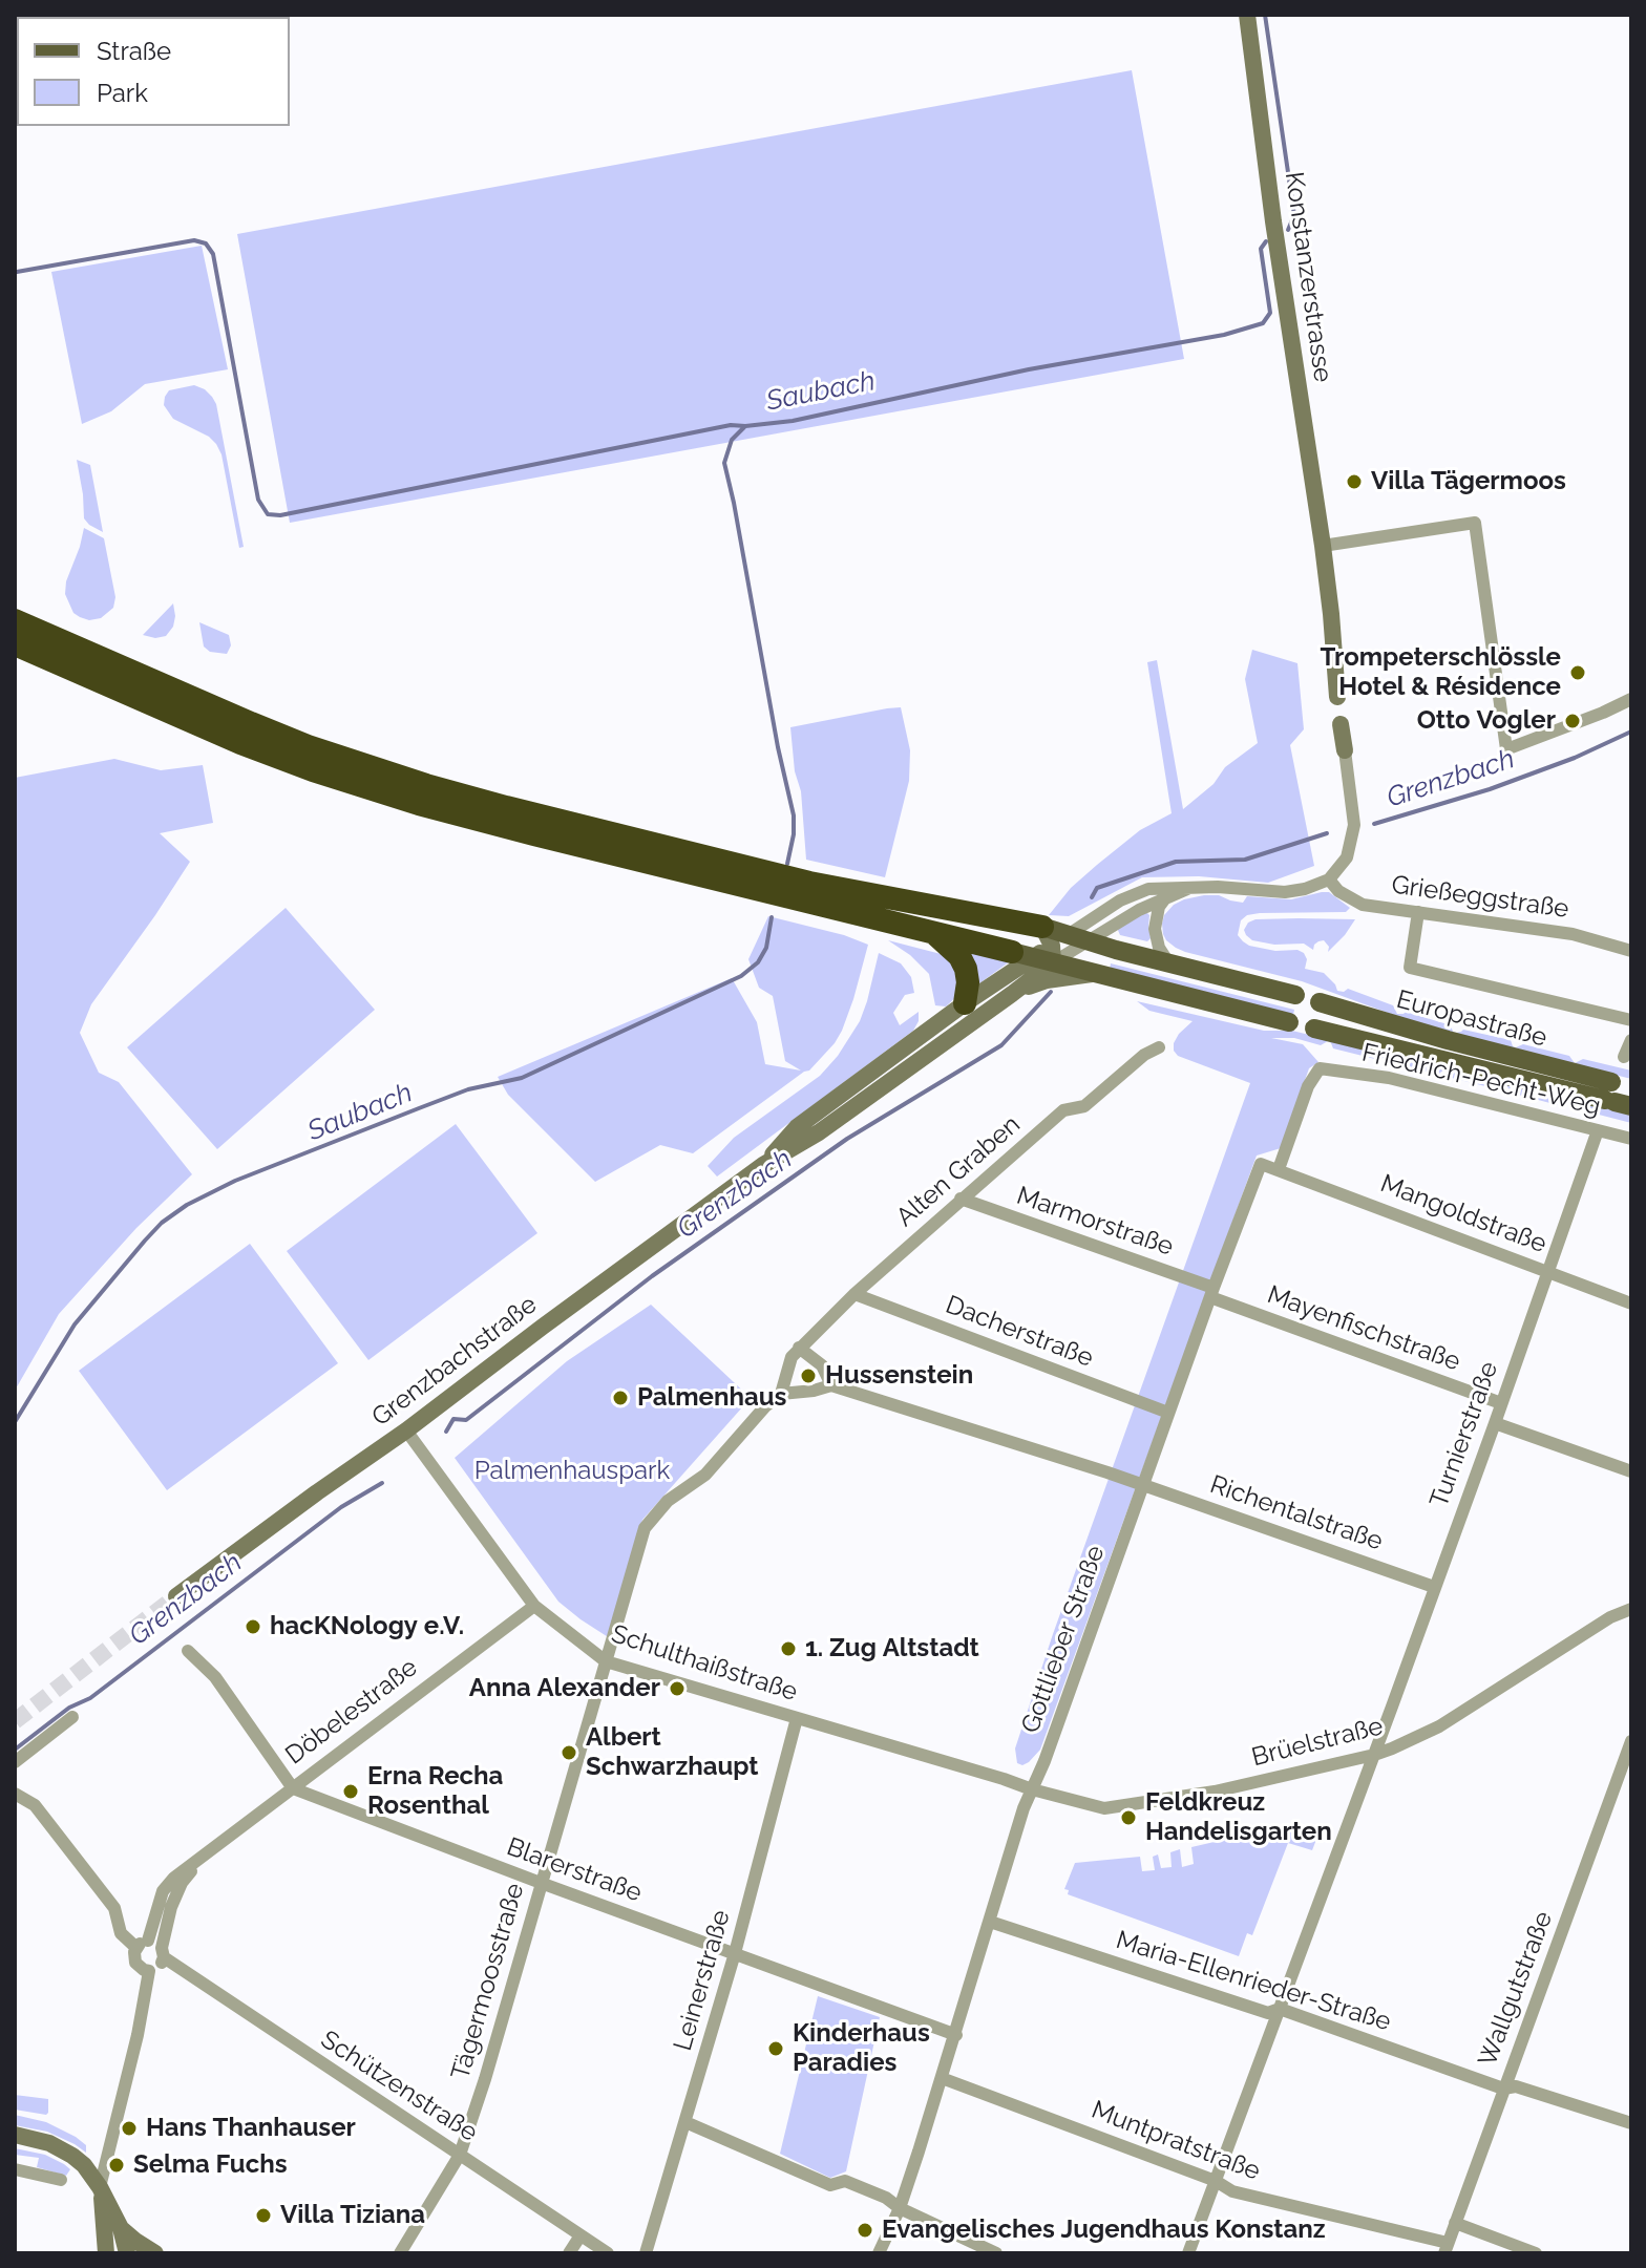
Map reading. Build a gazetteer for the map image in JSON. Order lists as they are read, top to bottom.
{
  "streets": {
    "main road": ["Europastraße"],
    "street": [
      "Konstanzerstrasse",
      "Grießeggstraße",
      "Friedrich-Pecht-Weg",
      "Alten Graben",
      "Mangoldstraße",
      "Marmorstraße",
      "Mayenfischstraße",
      "Dacherstraße",
      "Grenzbachstraße",
      "Turnierstraße",
      "Richentalstraße",
      "Gottlieber Straße",
      "Schulthaißstraße",
      "Döbelestraße",
      "Brüelstraße",
      "Blarerstraße",
      "Leinerstraße",
      "Tägermoosstraße",
      "Maria-Ellenrieder-Straße",
      "Wallgutstraße",
      "Schützenstraße",
      "Muntpratstraße"
    ]
  },
  "crossings": [
    ["Friedrich-Pecht-Weg", "Mangoldstraße"],
    ["Friedrich-Pecht-Weg", "Turnierstraße"],
    ["Friedrich-Pecht-Weg", "Gottlieber Straße"],
    ["Alten Graben", "Marmorstraße"],
    ["Alten Graben", "Dacherstraße"],
    ["Alten Graben", "Schulthaißstraße"],
    ["Alten Graben", "Tägermoosstraße"],
    ["Mangoldstraße", "Turnierstraße"],
    ["Mangoldstraße", "Gottlieber Straße"],
    ["Marmorstraße", "Mayenfischstraße"],
    ["Marmorstraße", "Gottlieber Straße"],
    ["Mayenfischstraße", "Turnierstraße"],
    ["Mayenfischstraße", "Gottlieber Straße"],
    ["Dacherstraße", "Gottlieber Straße"],
    ["Grenzbachstraße", "Schulthaißstraße"],
    ["Turnierstraße", "Richentalstraße"],
    ["Turnierstraße", "Brüelstraße"],
    ["Turnierstraße", "Maria-Ellenrieder-Straße"],
    ["Turnierstraße", "Muntpratstraße"],
    ["Richentalstraße", "Gottlieber Straße"],
    ["Gottlieber Straße", "Schulthaißstraße"],
    ["Gottlieber Straße", "Brüelstraße"],
    ["Gottlieber Straße", "Blarerstraße"],
    ["Gottlieber Straße", "Maria-Ellenrieder-Straße"],
    ["Gottlieber Straße", "Muntpratstraße"],
    ["Schulthaißstraße", "Döbelestraße"],
    ["Schulthaißstraße", "Brüelstraße"],
    ["Schulthaißstraße", "Leinerstraße"],
    ["Schulthaißstraße", "Tägermoosstraße"],
    ["Döbelestraße", "Blarerstraße"],
    ["Döbelestraße", "Schützenstraße"],
    ["Blarerstraße", "Leinerstraße"],
    ["Blarerstraße", "Tägermoosstraße"],
    ["Tägermoosstraße", "Schützenstraße"],
    ["Maria-Ellenrieder-Straße", "Wallgutstraße"],
    ["Wallgutstraße", "Muntpratstraße"]
  ],
  "water": ["Saubach", "Grenzbach"],
  "parks": ["Palmenhauspark"],
  "places": [
    "Villa Tägermoos",
    "Trompeterschlössle Hotel & Résidence",
    "Otto Vogler",
    "Hussenstein",
    "Palmenhaus",
    "hacKNology e.V.",
    "1. Zug Altstadt",
    "Anna Alexander",
    "Albert Schwarzhaupt",
    "Erna Recha Rosenthal",
    "Feldkreuz Handelisgarten",
    "Kinderhaus Paradies",
    "Hans Thanhauser",
    "Selma Fuchs",
    "Villa Tiziana",
    "Evangelisches Jugendhaus Konstanz"
  ],
  "legend": ["Straße", "Park"]
}
